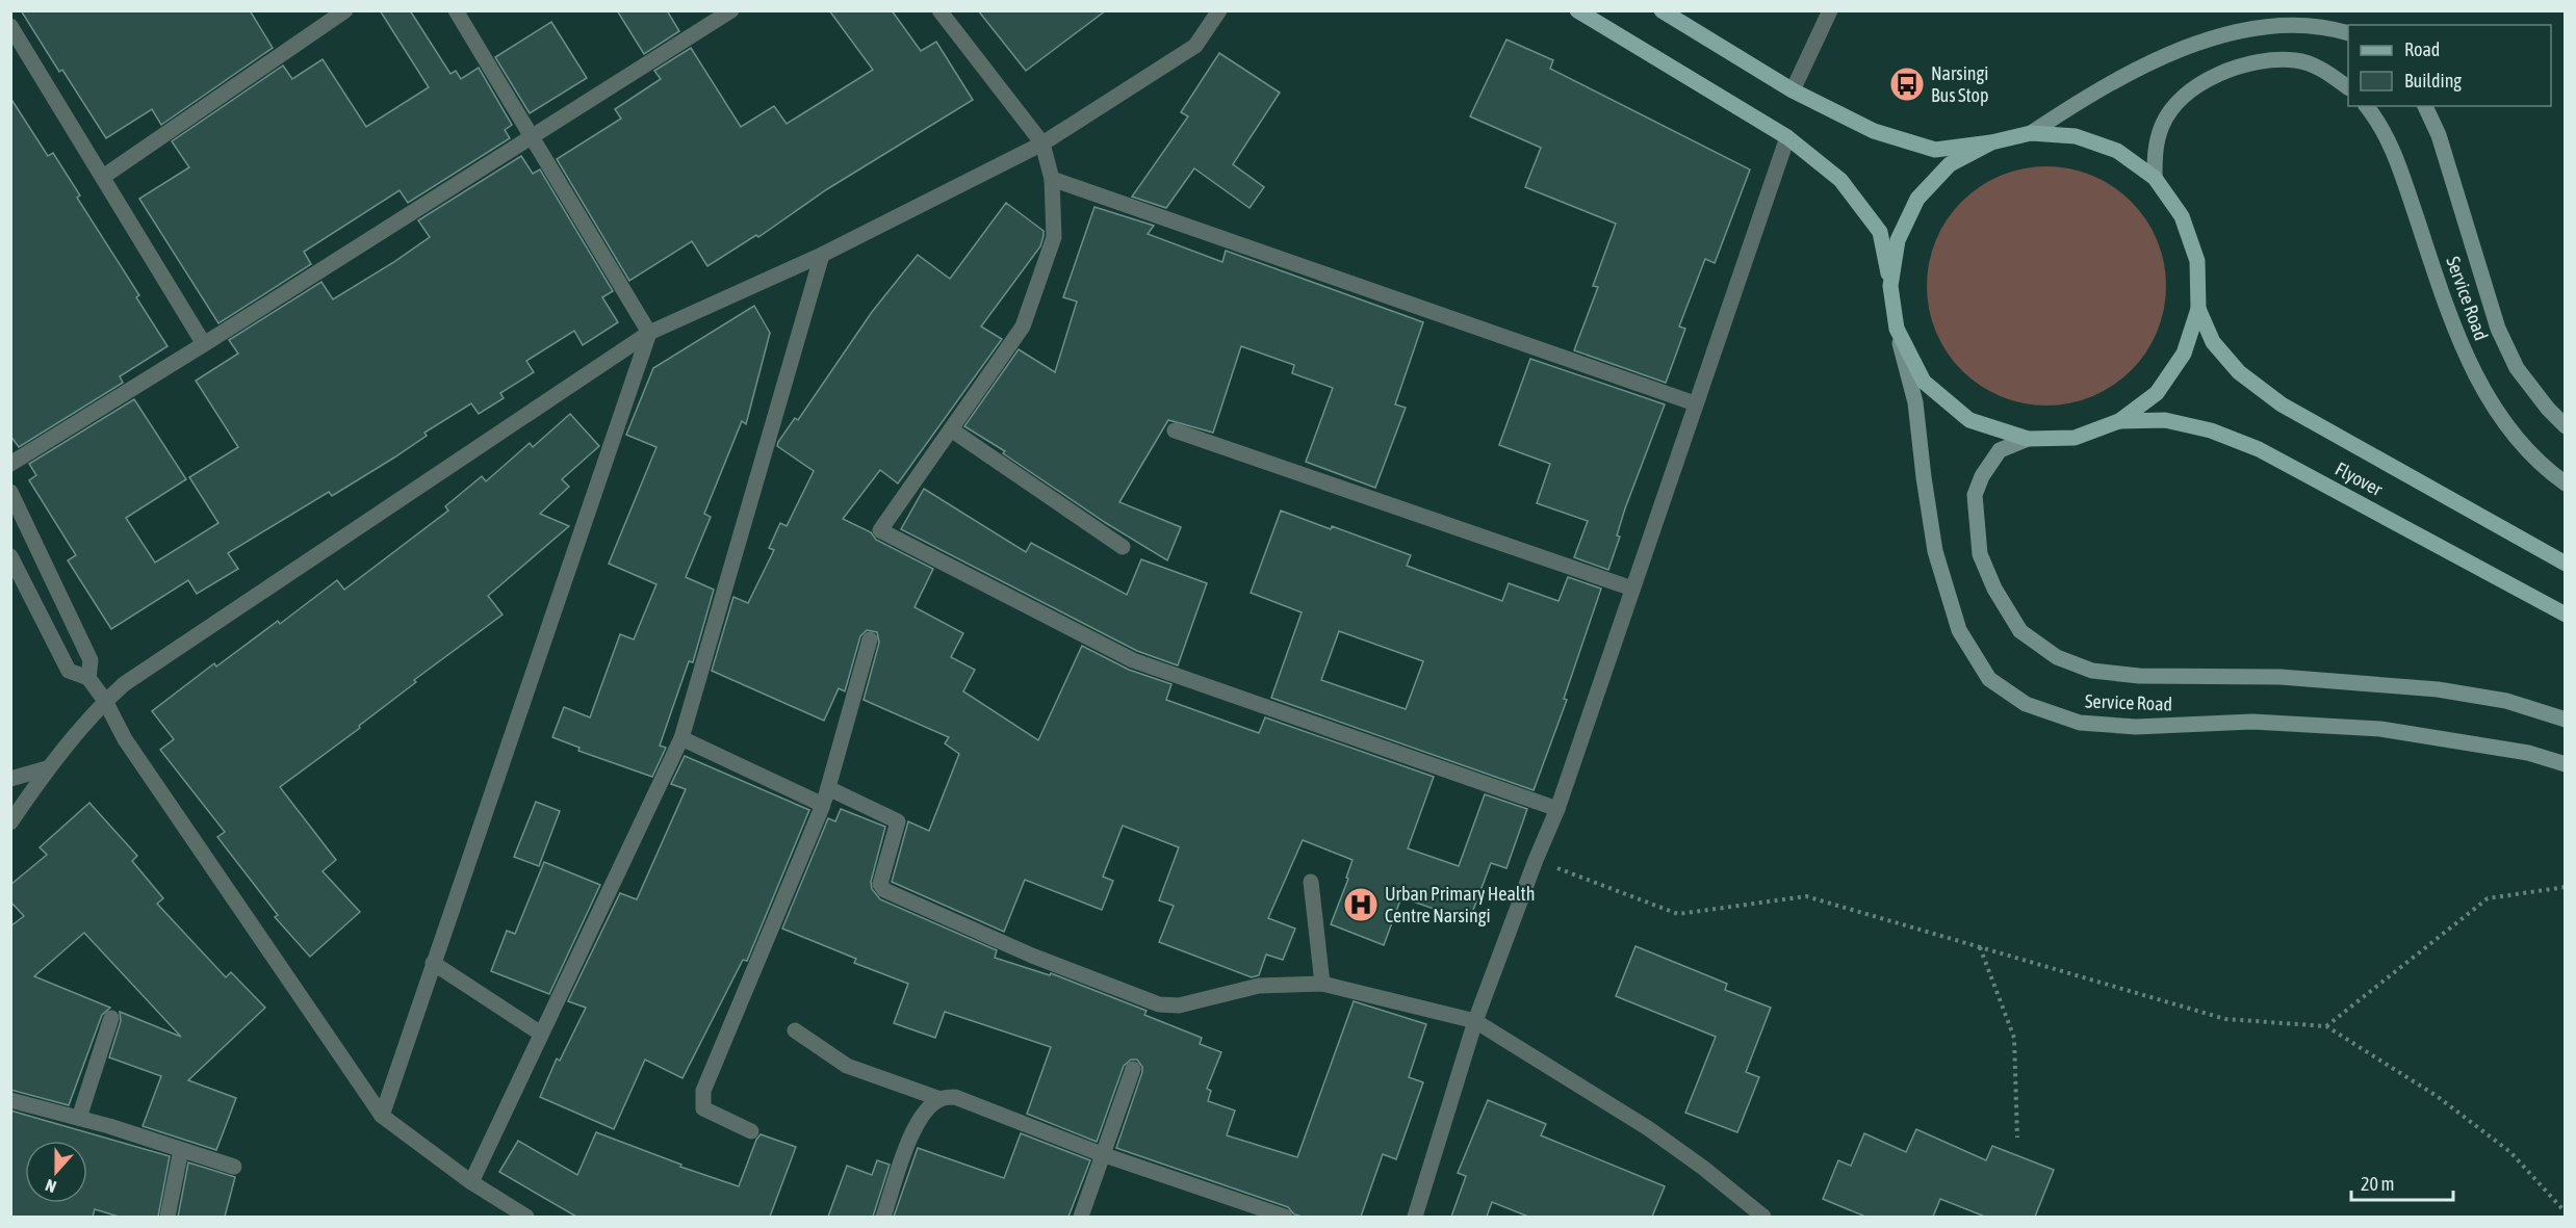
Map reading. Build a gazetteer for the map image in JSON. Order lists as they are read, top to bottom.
{
  "streets": {
    "main road": ["Service Road", "Flyover"]
  },
  "places": {
    "bus stop": ["Narsingi Bus Stop"],
    "hospital": ["Urban Primary Health Centre Narsingi"]
  },
  "legend": ["Road", "Building"],
  "scale_bar": "20 m",
  "north": "bottom"
}
